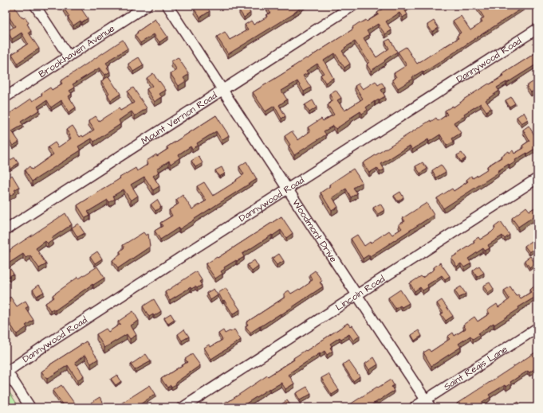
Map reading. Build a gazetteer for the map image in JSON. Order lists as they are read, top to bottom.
{
  "streets": {
    "street": [
      "Brookhaven Avenue",
      "Dannywood Road",
      "Mount Vernon Road",
      "Woodmont Drive",
      "Lincoln Road",
      "Saint Regis Lane"
    ]
  },
  "crossings": [
    ["Dannywood Road", "Woodmont Drive"],
    ["Mount Vernon Road", "Woodmont Drive"],
    ["Woodmont Drive", "Lincoln Road"],
    ["Woodmont Drive", "Saint Regis Lane"]
  ]
}
